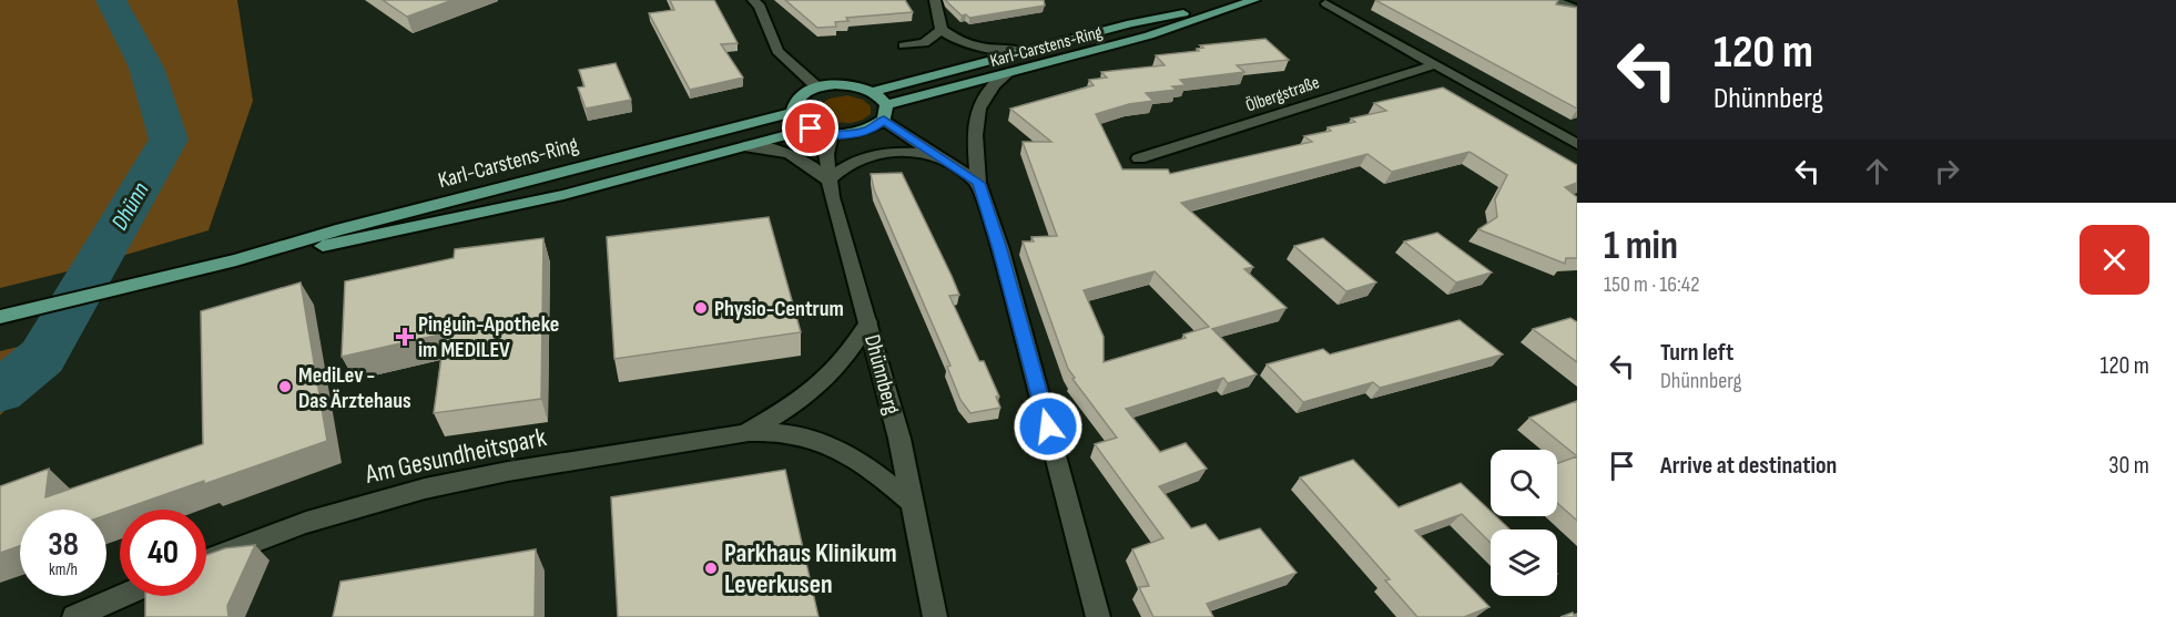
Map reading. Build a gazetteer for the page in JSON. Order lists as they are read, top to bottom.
{
  "streets": {
    "main road": ["Karl-Carstens-Ring"],
    "street": ["Ölbergstraße", "Dhünnberg", "Am Gesundheitspark"]
  },
  "crossings": [
    ["Karl-Carstens-Ring", "Dhünnberg"],
    ["Dhünnberg", "Am Gesundheitspark"]
  ],
  "water": ["Dhünn"],
  "places": {
    "other": ["Physio-Centrum", "MediLev - Das Ärztehaus", "Parkhaus Klinikum Leverkusen"],
    "health": ["Pinguin-Apotheke im MEDILEV"]
  },
  "page": {
    "turn": ["120 m", "Dhünnberg"],
    "heading": ["1 min", "150 m · 16:42"],
    "list": [
      {
        "name": "Turn left",
        "note": "Dhünnberg",
        "value": "120 m"
      },
      {
        "name": "Arrive at destination",
        "value": "30 m"
      }
    ],
    "speed": "38 km/h",
    "limit": "40"
  }
}
